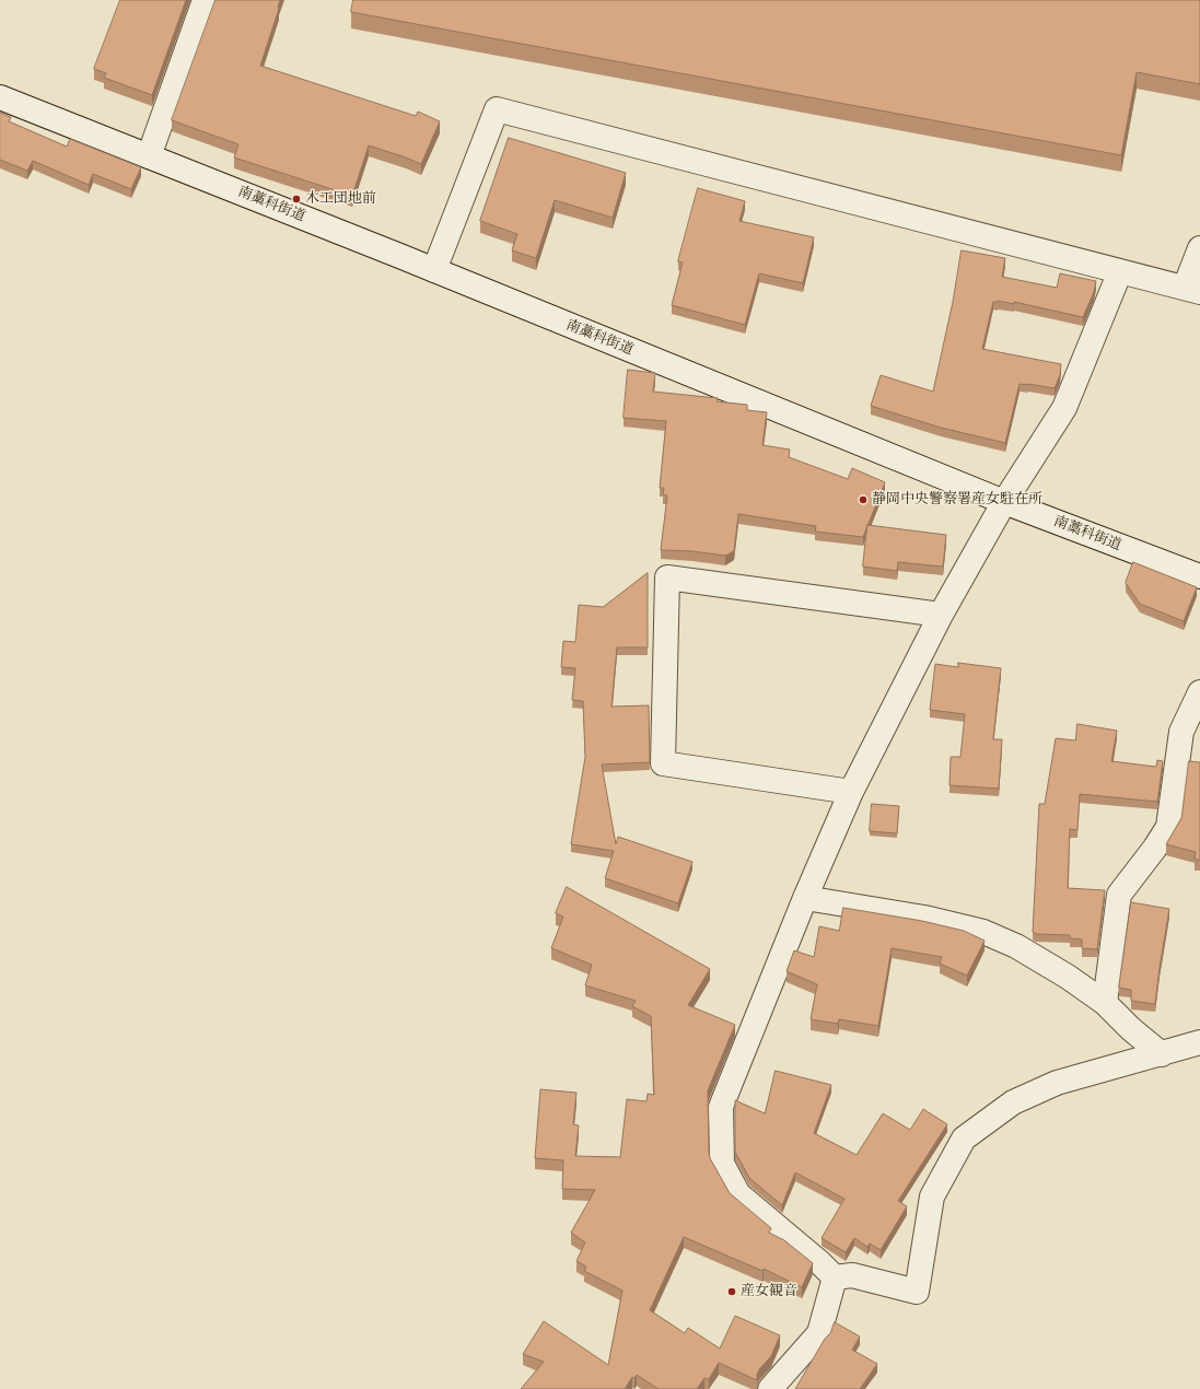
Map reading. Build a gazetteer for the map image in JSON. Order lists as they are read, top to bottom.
{
  "streets": {
    "street": ["南藁科街道"]
  },
  "places": ["木工団地前", "静岡中央警察署産女駐在所", "産女観音"]
}
